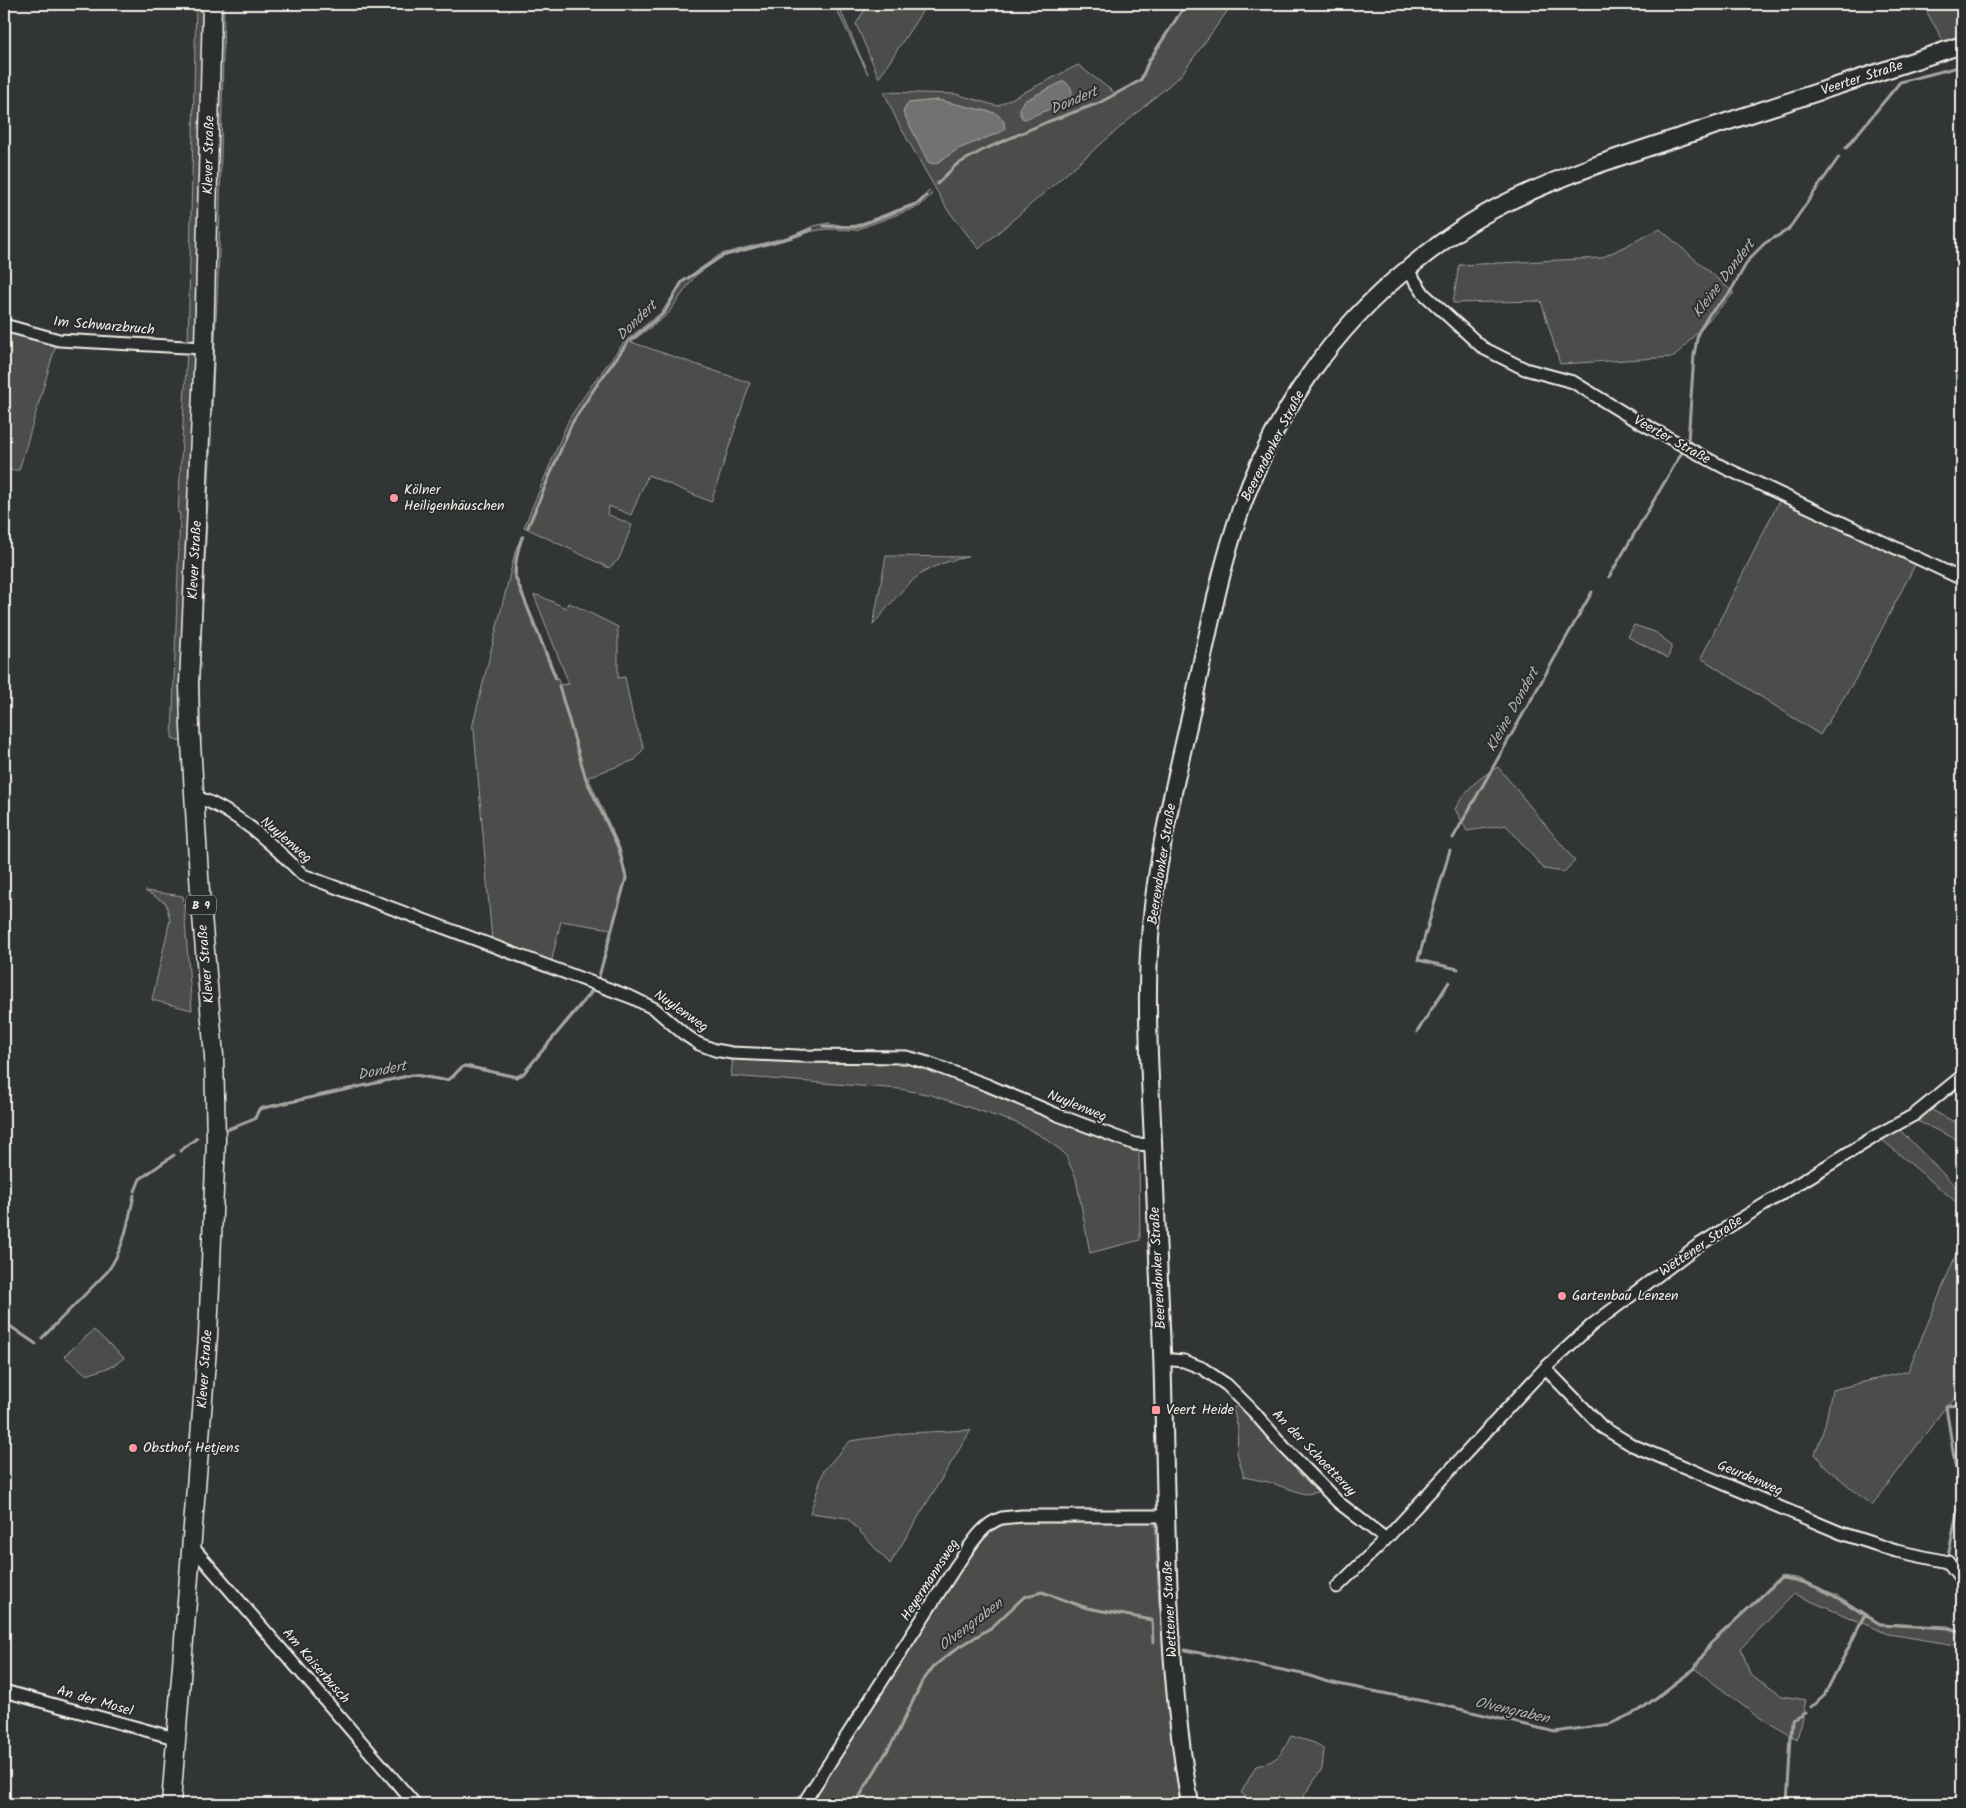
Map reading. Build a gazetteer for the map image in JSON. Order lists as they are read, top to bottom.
{
  "streets": {
    "main road": ["Klever Straße", "B 9"],
    "street": [
      "Veerter Straße",
      "Im Schwarzbruch",
      "Beerendonker Straße",
      "Nuylenweg",
      "Wettener Straße",
      "An der Schoetteruy",
      "Geurdenweg",
      "Heyermannsweg",
      "Am Kaiserbusch",
      "An der Mosel"
    ]
  },
  "crossings": [
    ["Veerter Straße", "Beerendonker Straße"],
    ["Klever Straße", "Im Schwarzbruch"],
    ["Klever Straße", "Nuylenweg"],
    ["Klever Straße", "Am Kaiserbusch"],
    ["Klever Straße", "An der Mosel"],
    ["Beerendonker Straße", "Nuylenweg"],
    ["Beerendonker Straße", "Wettener Straße"],
    ["Beerendonker Straße", "An der Schoetteruy"],
    ["Wettener Straße", "An der Schoetteruy"],
    ["Wettener Straße", "Geurdenweg"],
    ["Wettener Straße", "Heyermannsweg"]
  ],
  "water": ["Dondert", "Kleine Dondert", "Olvengraben"],
  "places": {
    "other": ["Kölner Heiligenhäuschen", "Gartenbau Lenzen", "Obsthof Hetjens"],
    "transit": ["Veert Heide"]
  }
}
